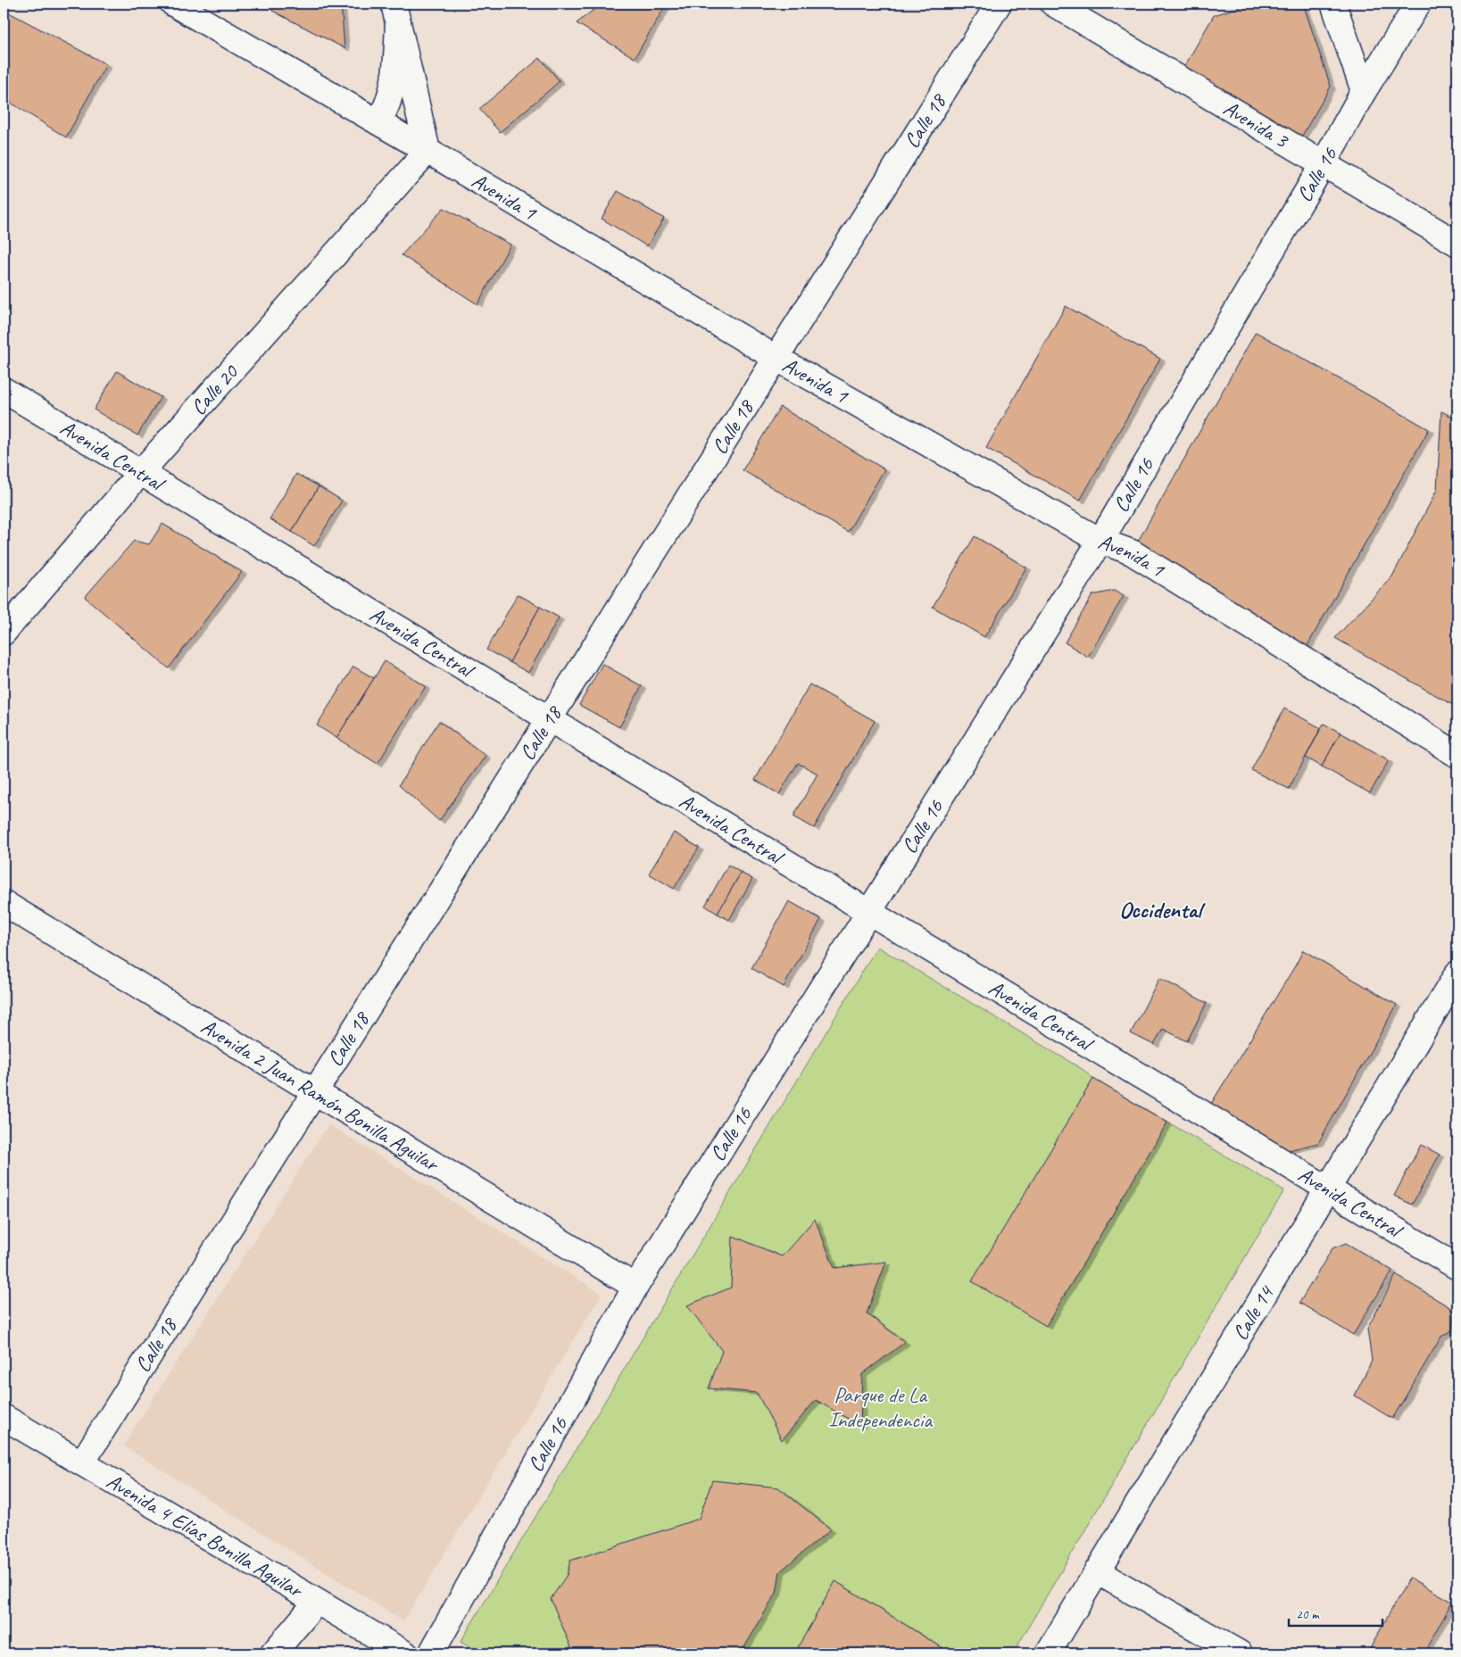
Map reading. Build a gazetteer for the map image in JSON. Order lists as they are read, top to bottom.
{
  "streets": {
    "street": [
      "Calle 18",
      "Avenida 3",
      "Calle 16",
      "Avenida 1",
      "Calle 20",
      "Avenida Central",
      "Avenida 2 Juan Ramón Bonilla Aguilar",
      "Calle 14",
      "Avenida 4 Elías Bonilla Aguilar"
    ]
  },
  "crossings": [
    ["Calle 18", "Avenida 1"],
    ["Calle 18", "Avenida Central"],
    ["Calle 18", "Avenida 2 Juan Ramón Bonilla Aguilar"],
    ["Calle 18", "Avenida 4 Elías Bonilla Aguilar"],
    ["Avenida 3", "Calle 16"],
    ["Calle 16", "Avenida 1"],
    ["Calle 16", "Avenida Central"],
    ["Calle 16", "Avenida 2 Juan Ramón Bonilla Aguilar"],
    ["Avenida 1", "Calle 20"],
    ["Calle 20", "Avenida Central"],
    ["Avenida Central", "Calle 14"]
  ],
  "districts": ["Occidental"],
  "parks": ["Parque de La Independencia"],
  "scale_bar": "20 m"
}
